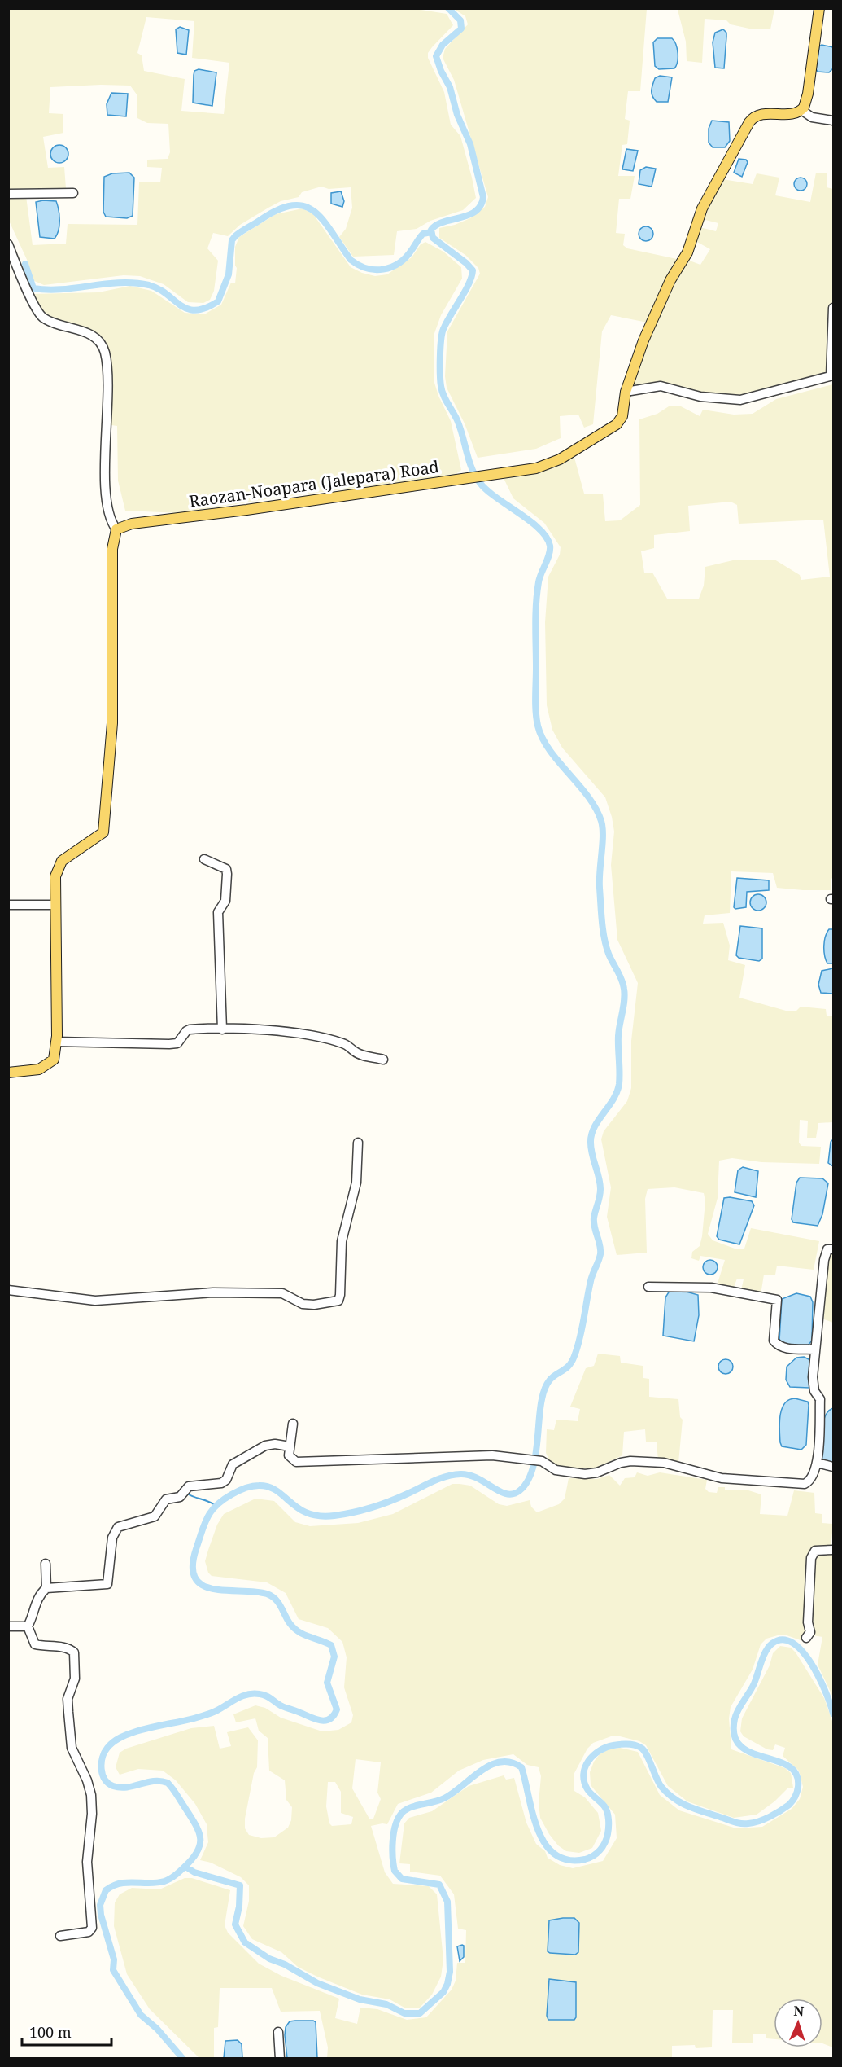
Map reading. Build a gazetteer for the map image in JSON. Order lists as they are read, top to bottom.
{
  "streets": {
    "main road": ["Raozan-Noapara (Jalepara) Road"]
  },
  "scale_bar": "100 m",
  "north": "top"
}
